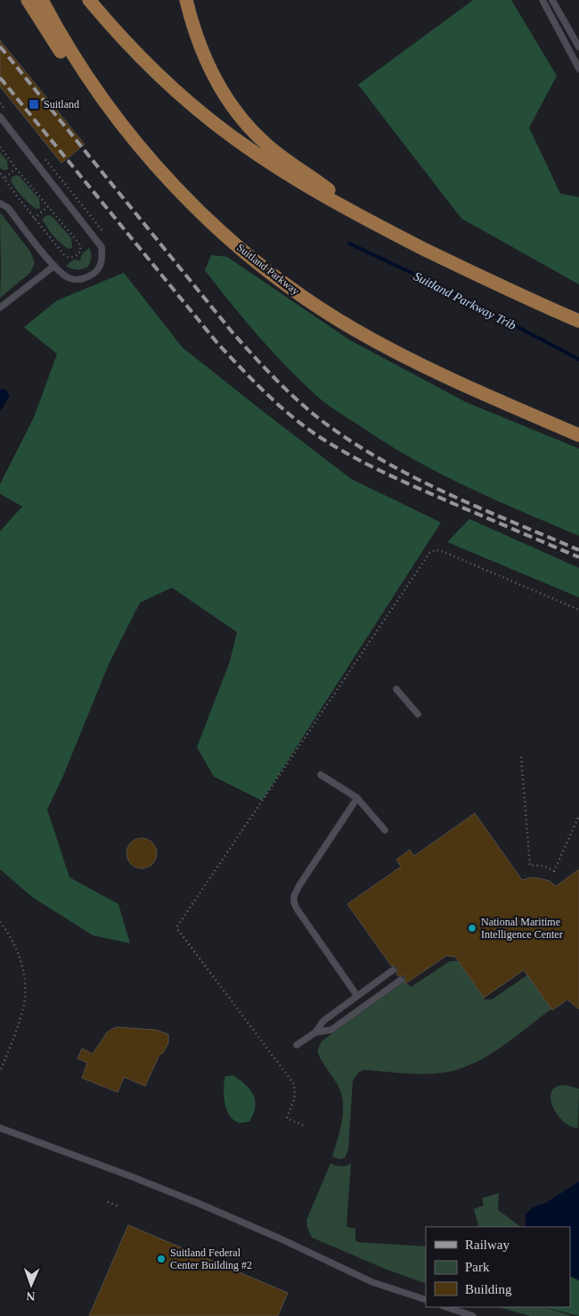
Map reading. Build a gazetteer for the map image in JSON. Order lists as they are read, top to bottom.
{
  "streets": {
    "highway": ["Suitland Parkway"]
  },
  "water": ["Suitland Parkway Trib"],
  "places": {
    "transit": ["Suitland"],
    "other": ["National Maritime Intelligence Center", "Suitland Federal Center Building #2"]
  },
  "legend": ["Railway", "Park", "Building"],
  "north": "bottom"
}
